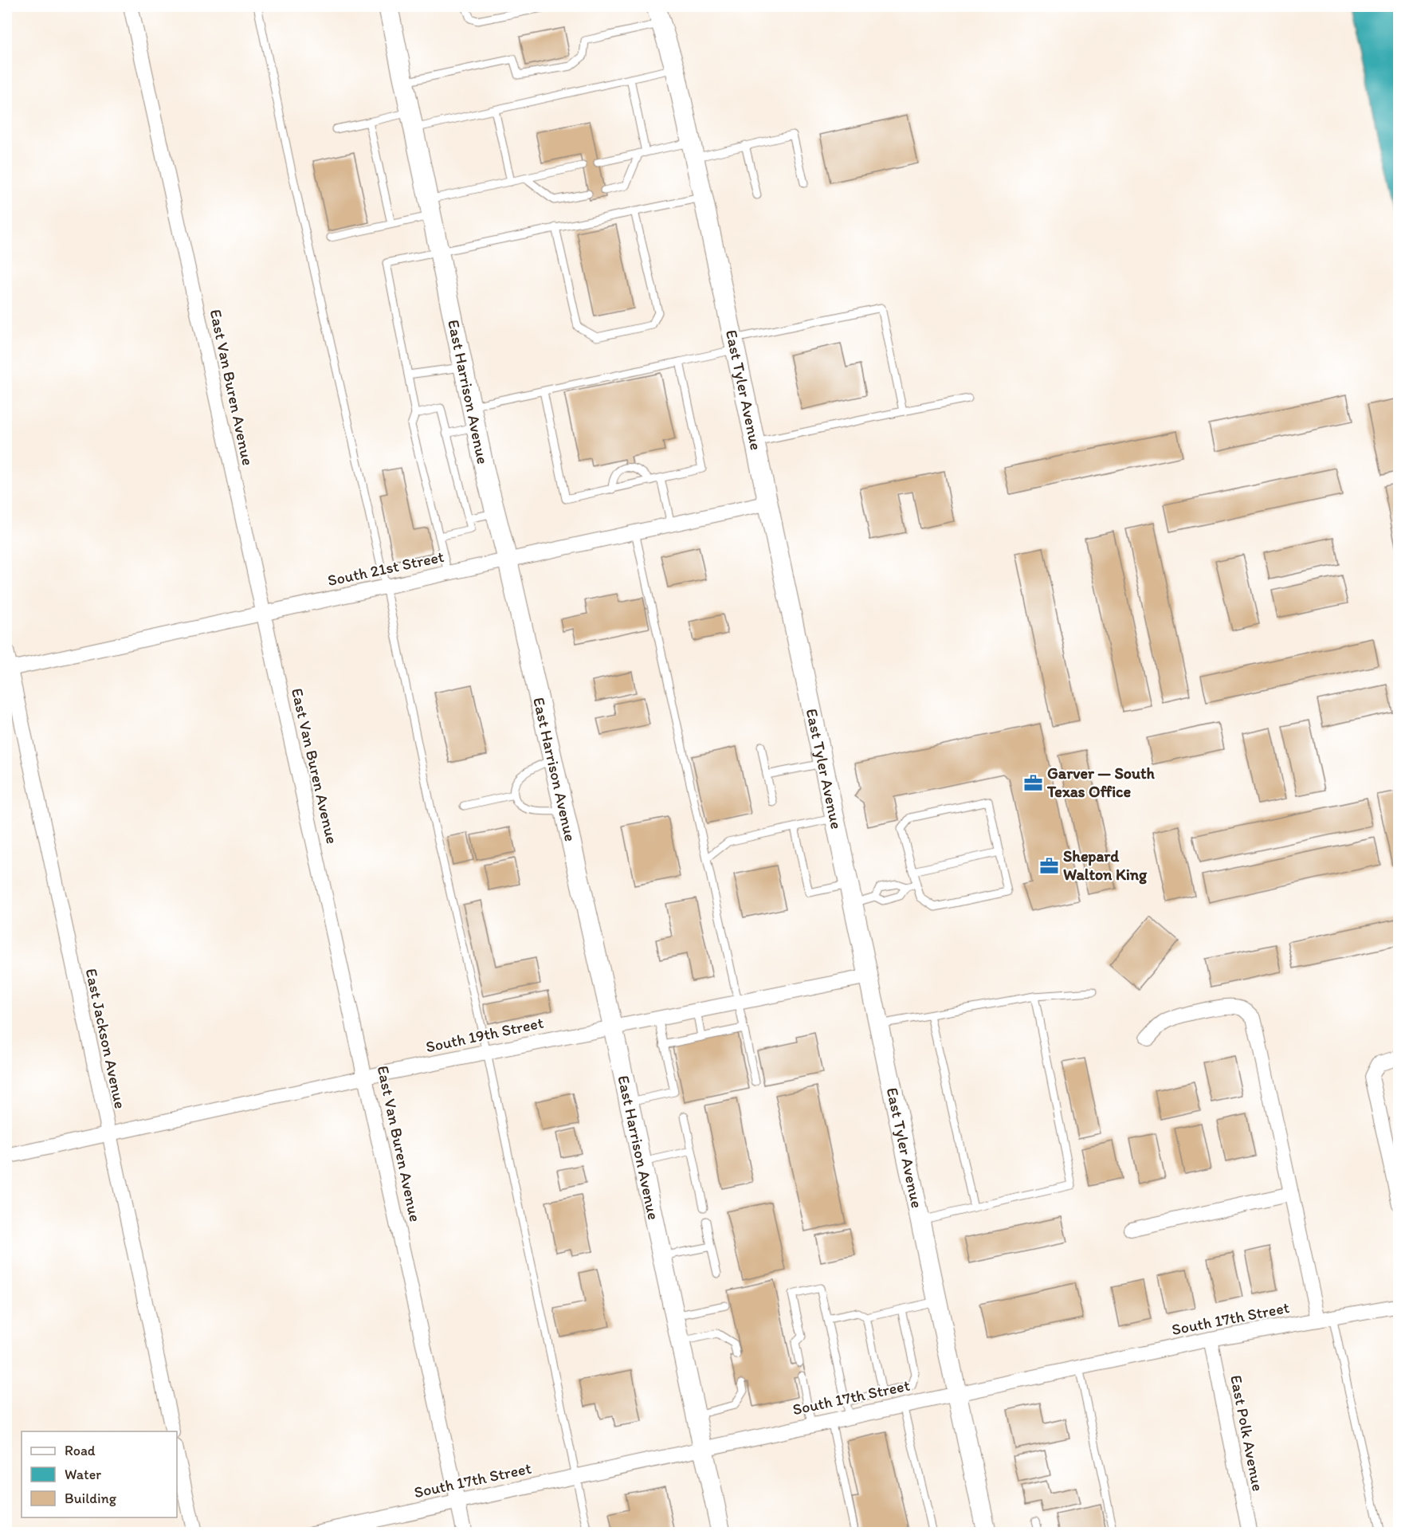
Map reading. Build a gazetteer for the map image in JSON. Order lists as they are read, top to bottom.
{
  "streets": {
    "main road": ["East Tyler Avenue", "East Harrison Avenue"],
    "street": [
      "East Van Buren Avenue",
      "South 21st Street",
      "South 19th Street",
      "East Jackson Avenue",
      "South 17th Street",
      "East Polk Avenue"
    ]
  },
  "crossings": [
    ["East Van Buren Avenue", "South 21st Street"],
    ["East Van Buren Avenue", "South 19th Street"],
    ["East Van Buren Avenue", "South 17th Street"],
    ["East Tyler Avenue", "South 21st Street"],
    ["East Tyler Avenue", "South 19th Street"],
    ["East Tyler Avenue", "South 17th Street"],
    ["East Harrison Avenue", "South 21st Street"],
    ["East Harrison Avenue", "South 19th Street"],
    ["East Harrison Avenue", "South 17th Street"],
    ["South 21st Street", "East Jackson Avenue"],
    ["South 19th Street", "East Jackson Avenue"],
    ["South 17th Street", "East Polk Avenue"]
  ],
  "places": {
    "office": ["Garver — South Texas Office", "Shepard Walton King"]
  },
  "legend": ["Road", "Water", "Building"]
}
